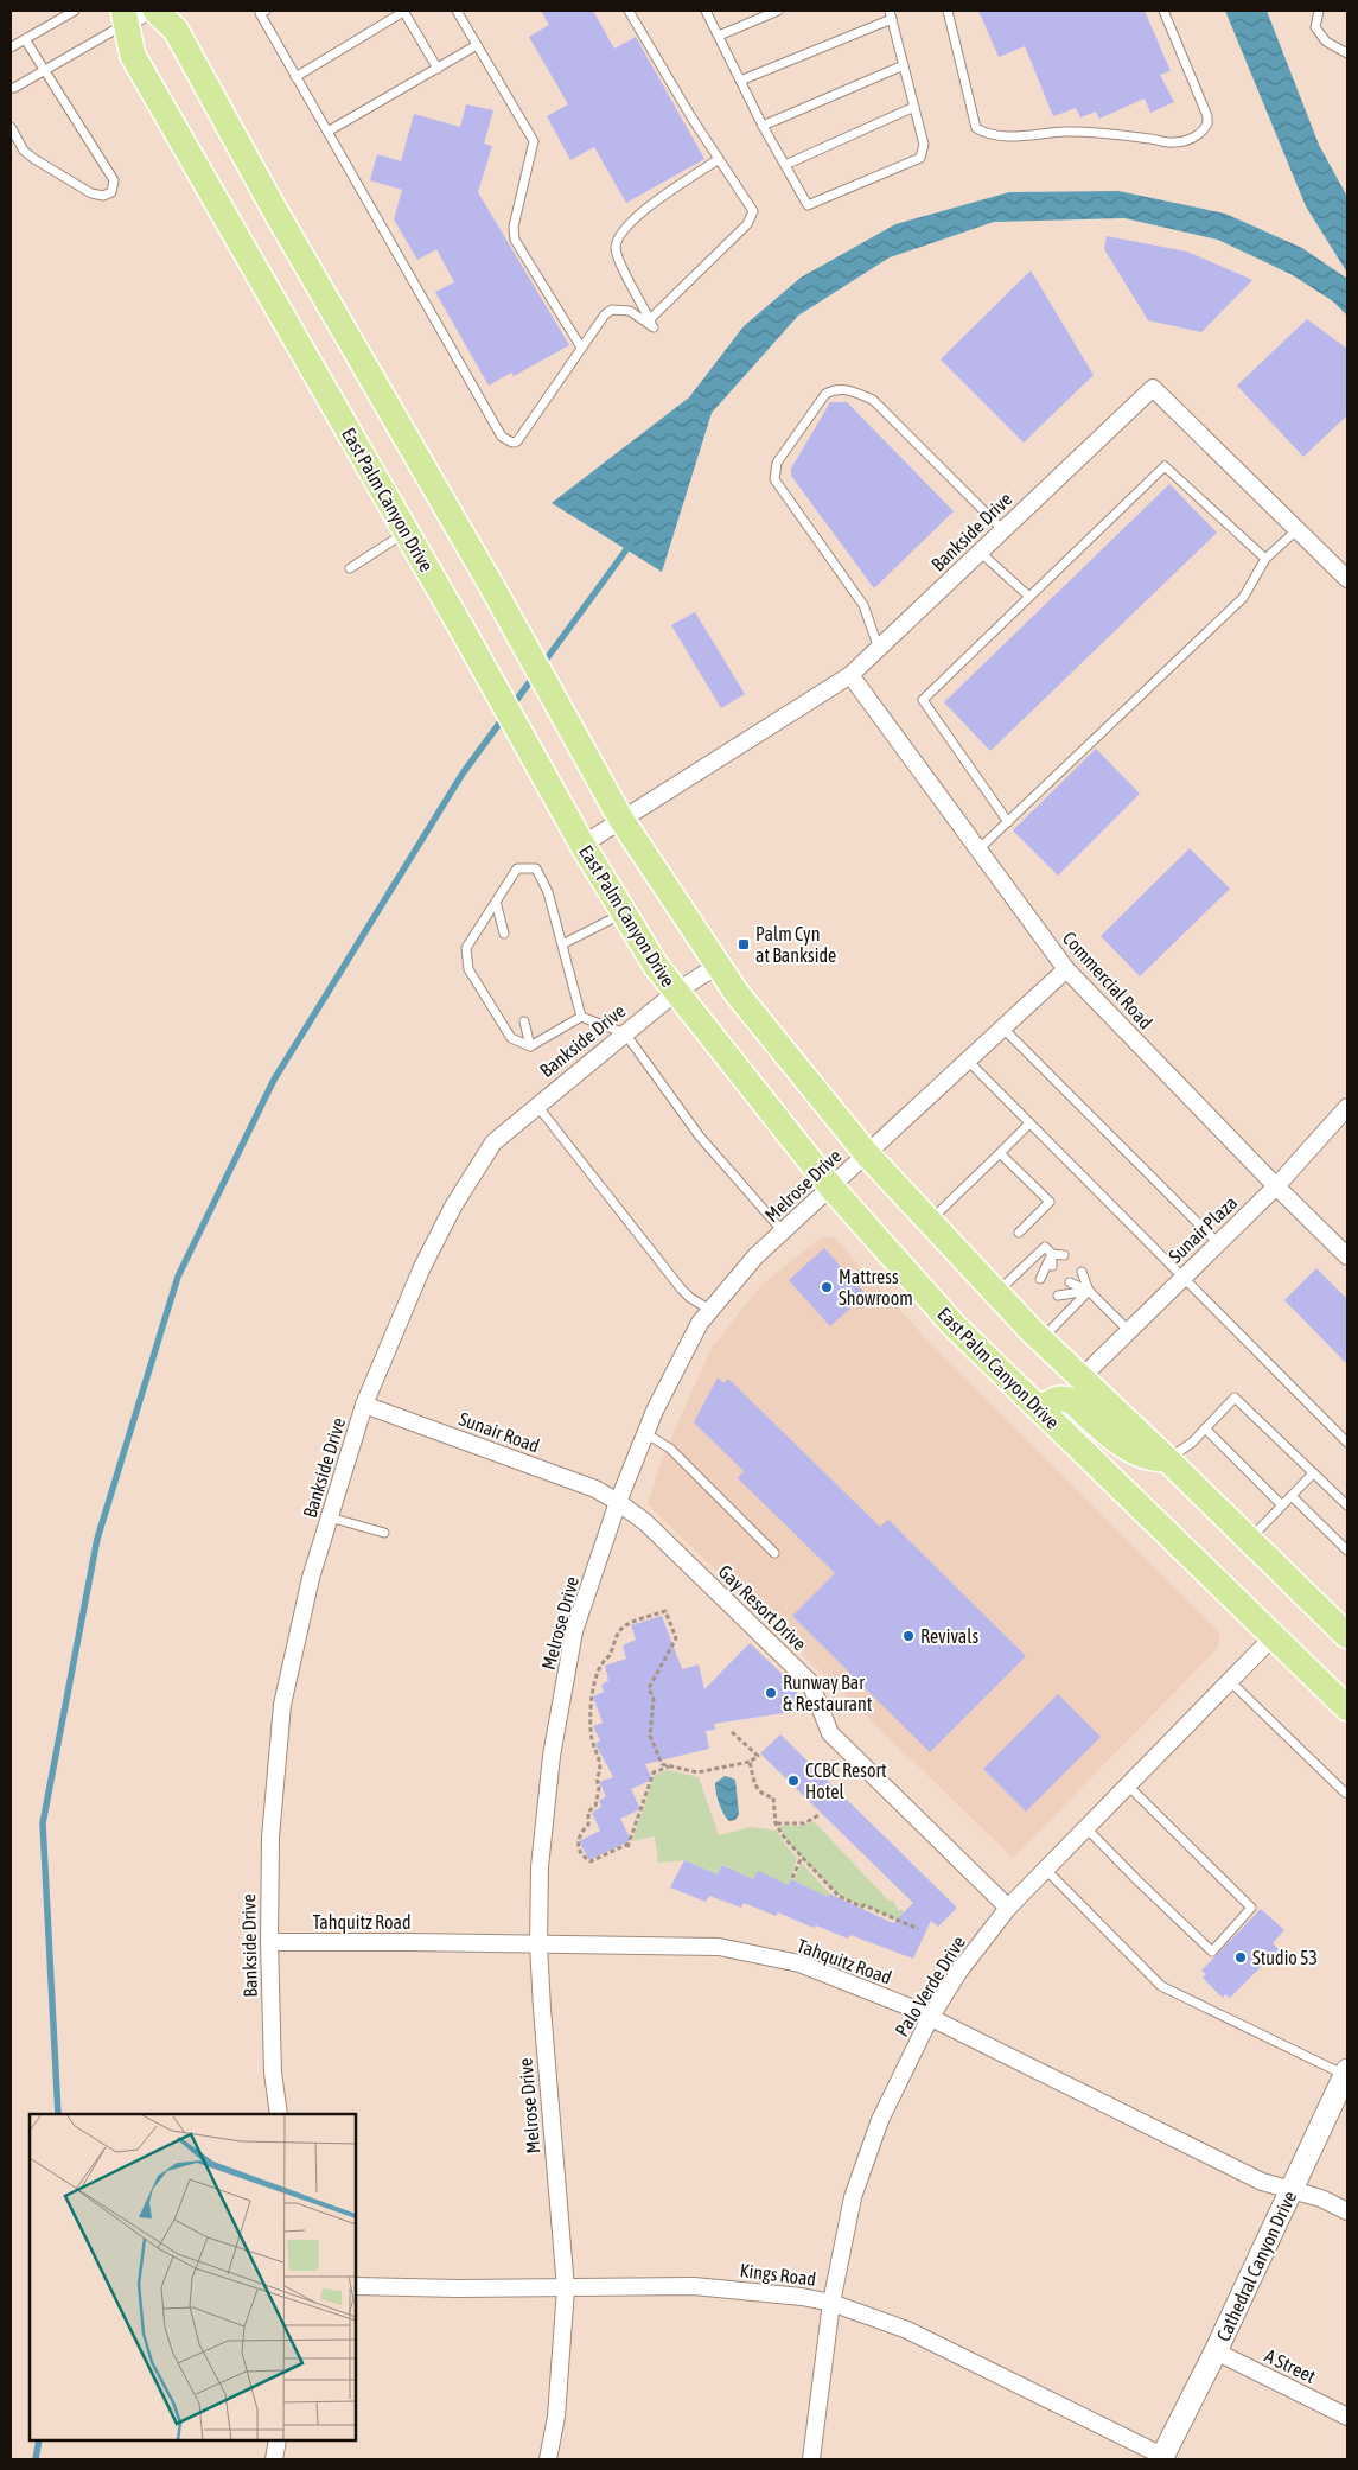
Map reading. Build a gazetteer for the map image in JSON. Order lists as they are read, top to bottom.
{
  "streets": {
    "main road": ["East Palm Canyon Drive"],
    "street": [
      "Bankside Drive",
      "Commercial Road",
      "Melrose Drive",
      "Sunair Plaza",
      "Sunair Road",
      "Gay Resort Drive",
      "Tahquitz Road",
      "Palo Verde Drive",
      "Cathedral Canyon Drive",
      "Kings Road",
      "A Street"
    ]
  },
  "crossings": [
    ["East Palm Canyon Drive", "Bankside Drive"],
    ["East Palm Canyon Drive", "Melrose Drive"],
    ["East Palm Canyon Drive", "Palo Verde Drive"],
    ["Bankside Drive", "Commercial Road"],
    ["Bankside Drive", "Sunair Road"],
    ["Bankside Drive", "Tahquitz Road"],
    ["Commercial Road", "Melrose Drive"],
    ["Commercial Road", "Sunair Plaza"],
    ["Melrose Drive", "Sunair Road"],
    ["Melrose Drive", "Gay Resort Drive"],
    ["Melrose Drive", "Tahquitz Road"],
    ["Melrose Drive", "Kings Road"],
    ["Sunair Road", "Gay Resort Drive"],
    ["Gay Resort Drive", "Palo Verde Drive"],
    ["Tahquitz Road", "Palo Verde Drive"],
    ["Tahquitz Road", "Cathedral Canyon Drive"],
    ["Palo Verde Drive", "Kings Road"],
    ["Cathedral Canyon Drive", "Kings Road"],
    ["Cathedral Canyon Drive", "A Street"]
  ],
  "places": {
    "transit": ["Palm Cyn at Bankside"],
    "other": [
      "Mattress Showroom",
      "Revivals",
      "Runway Bar & Restaurant",
      "CCBC Resort Hotel",
      "Studio 53"
    ]
  }
}
